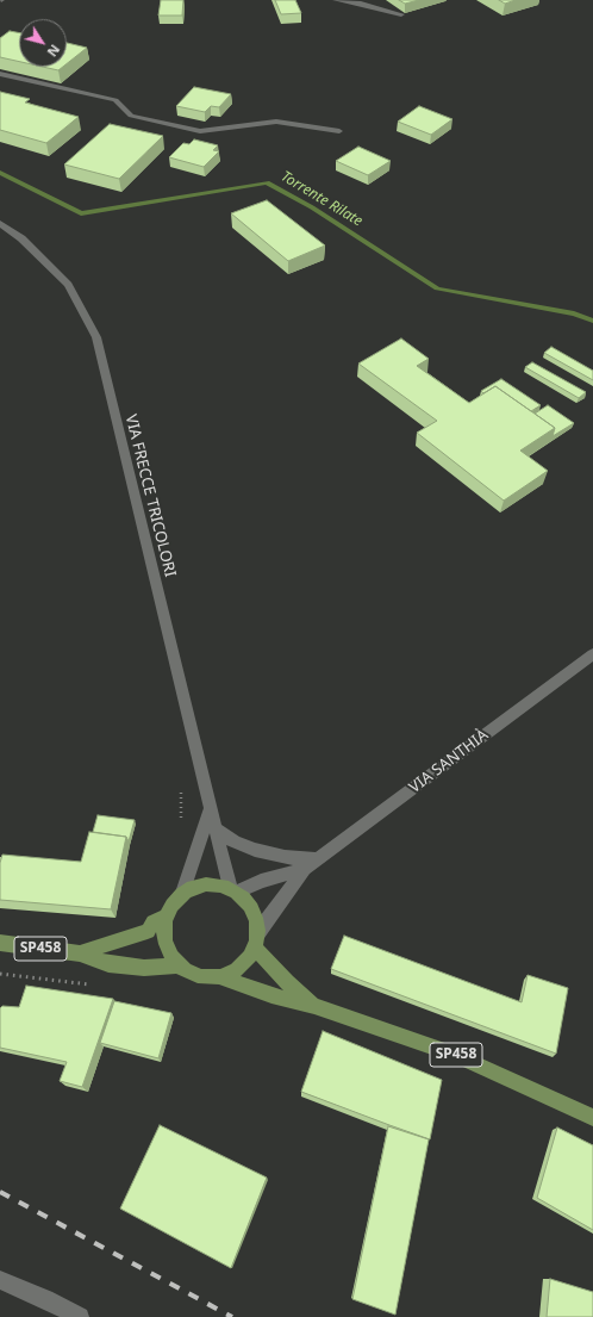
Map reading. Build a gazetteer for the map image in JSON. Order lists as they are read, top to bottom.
{
  "streets": {
    "main road": ["SP458"],
    "street": ["VIA FRECCE TRICOLORI", "VIA SANTHIÀ"]
  },
  "crossings": [
    ["VIA FRECCE TRICOLORI", "VIA SANTHIÀ"],
    ["VIA FRECCE TRICOLORI", "SP458"],
    ["VIA SANTHIÀ", "SP458"]
  ],
  "water": ["Torrente Rilate"],
  "north": "bottom right"
}
